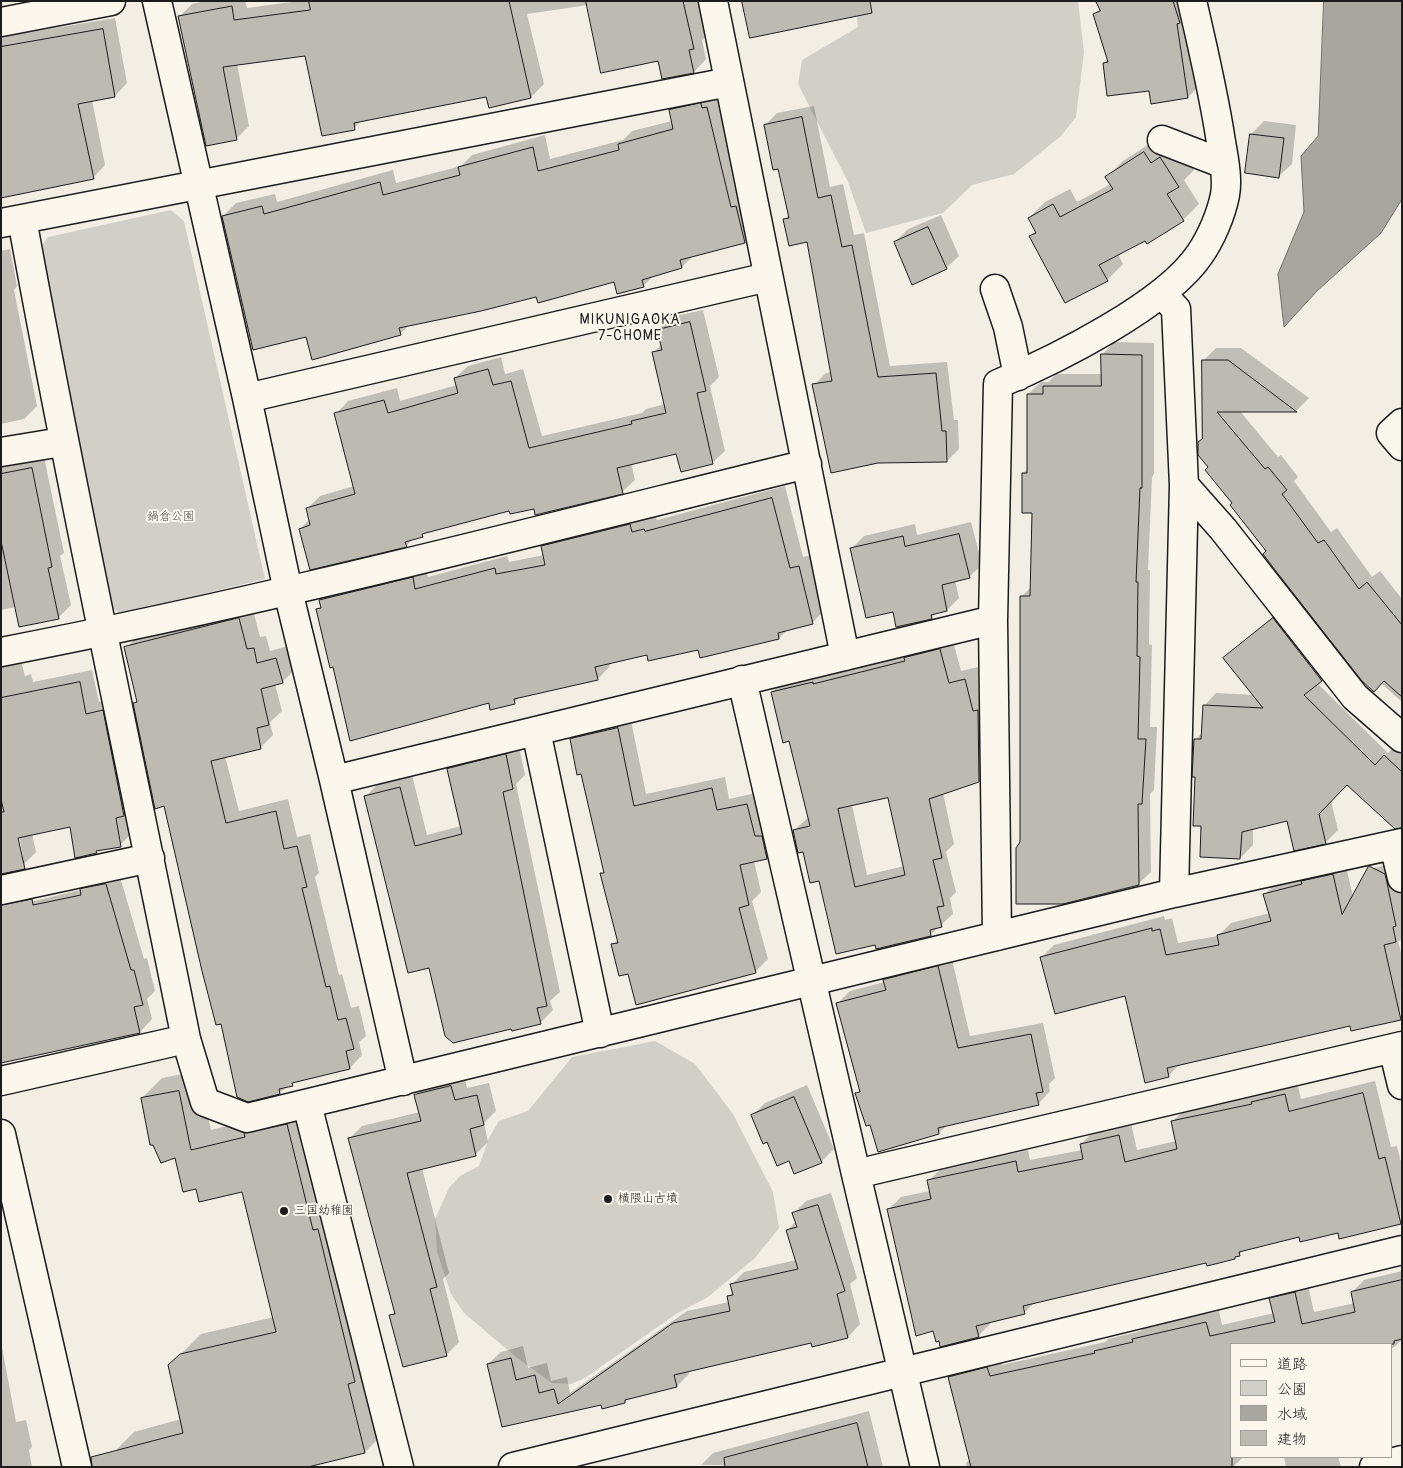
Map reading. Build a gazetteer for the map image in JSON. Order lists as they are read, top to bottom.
{
  "districts": ["MIKUNIGAOKA 7-CHOME"],
  "parks": ["鍋倉公園"],
  "places": ["横隈山古墳", "三国幼稚園"],
  "legend": [
    "道路",
    "公園",
    "水域",
    "建物"
  ]
}
